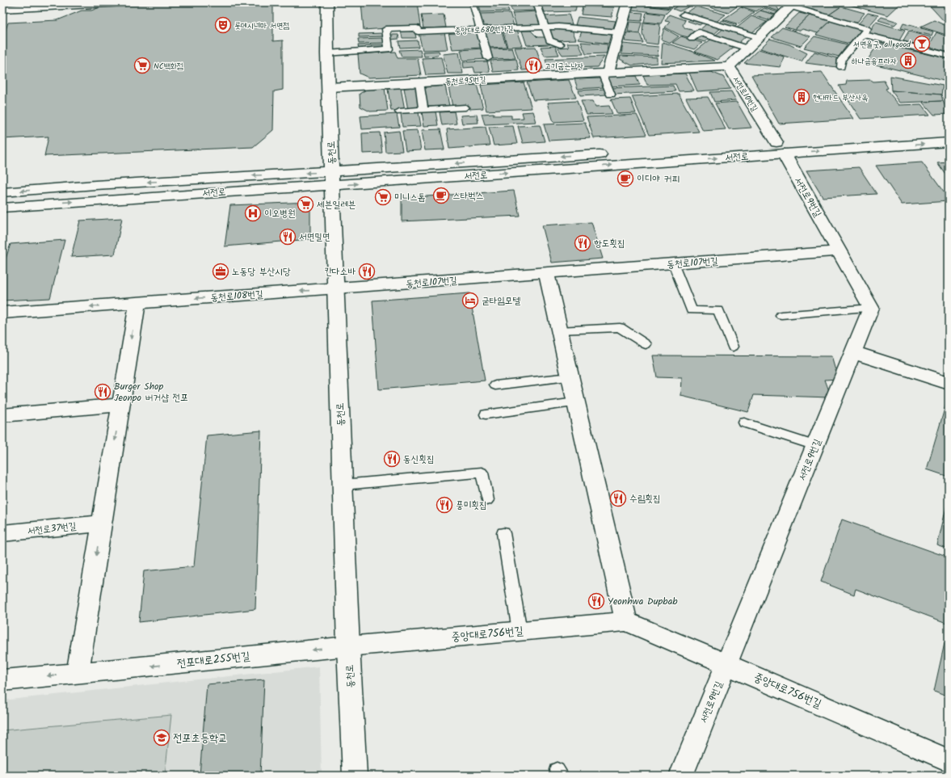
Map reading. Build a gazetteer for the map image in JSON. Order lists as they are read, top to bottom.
{
  "streets": {
    "street": [
      "동천로95번길",
      "서전로10번길",
      "동천로",
      "서전로",
      "서전로9번길",
      "동천로107번길",
      "동천로108번길",
      "서전로37번길",
      "중앙대로756번길",
      "전포대로255번길"
    ],
    "lane": ["중앙대로680번가길"]
  },
  "crossings": [
    ["중앙대로680번가길", "동천로"],
    ["동천로95번길", "서전로10번길"],
    ["동천로95번길", "동천로"],
    ["서전로10번길", "서전로"],
    ["서전로10번길", "서전로9번길"],
    ["동천로", "서전로"],
    ["동천로", "동천로107번길"],
    ["동천로", "동천로108번길"],
    ["동천로", "중앙대로756번길"],
    ["동천로", "전포대로255번길"],
    ["서전로", "서전로9번길"],
    ["서전로9번길", "동천로107번길"],
    ["서전로9번길", "중앙대로756번길"],
    ["동천로107번길", "동천로108번길"],
    ["중앙대로756번길", "전포대로255번길"]
  ],
  "one_way": ["전포대로255번길"],
  "places": {
    "theatre": ["롯데시네마 서면점"],
    "bar": ["서면올굿, all good"],
    "building": ["하나금융프라자", "현대카드 부산사옥"],
    "supermarket": ["NC백화점", "미니스톱", "세븐일레븐"],
    "restaurant": [
      "고기굽는남자",
      "서면밀면",
      "항도횟집",
      "칸다소바",
      "Burger Shop Jeonpo 버거샵 전포",
      "동신횟집",
      "수림횟집",
      "풍미횟집",
      "Yeonhwa Dupbab"
    ],
    "cafe": ["이디야 커피", "스타벅스"],
    "hospital": ["이오병원"],
    "office": ["노동당 부산시당"],
    "hotel": ["굳타임모텔"],
    "school or university": ["전포초등학교"]
  }
}
